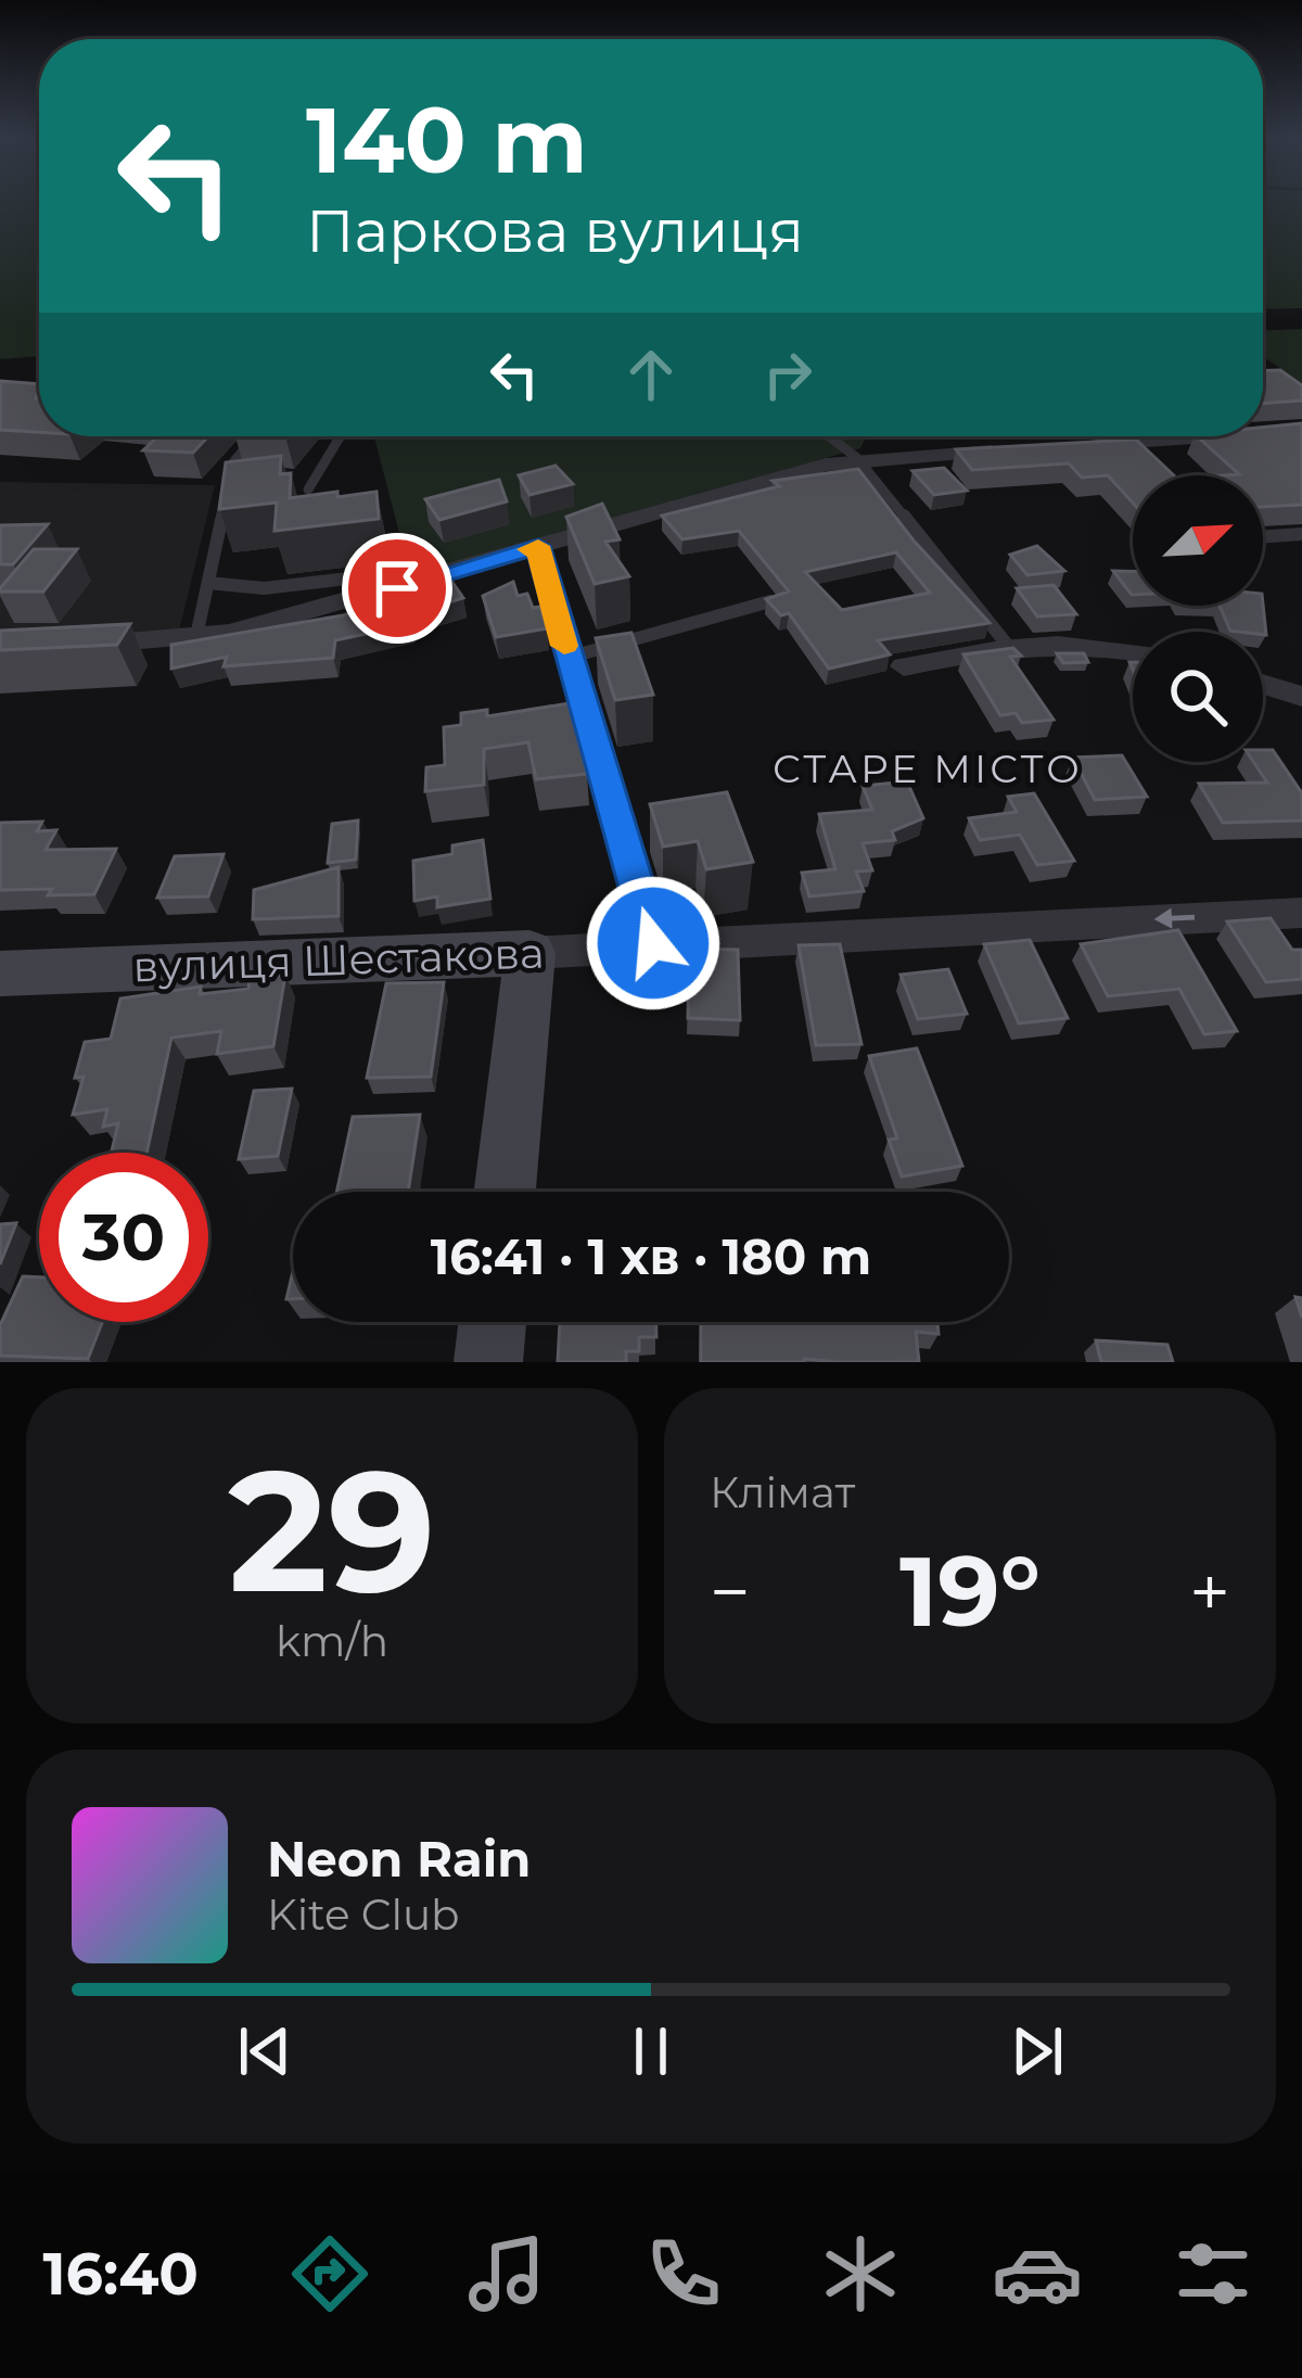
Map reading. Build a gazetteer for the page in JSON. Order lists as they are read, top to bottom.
{
  "streets": {
    "street": ["вулиця Шестакова"]
  },
  "one_way": ["вулиця Шестакова"],
  "districts": ["СТАРЕ МІСТО"],
  "north": "top right",
  "page": {
    "turn": ["140 m", "Паркова вулиця"],
    "limit": "30",
    "trip": "16:41 · 1 хв · 180 m",
    "tile": [
      ["29", "km/h"],
      "Клімат"
    ],
    "heat": ["−", "19°", "+"],
    "song": ["Neon Rain", "Kite Club"],
    "tabs": "16:40"
  }
}
